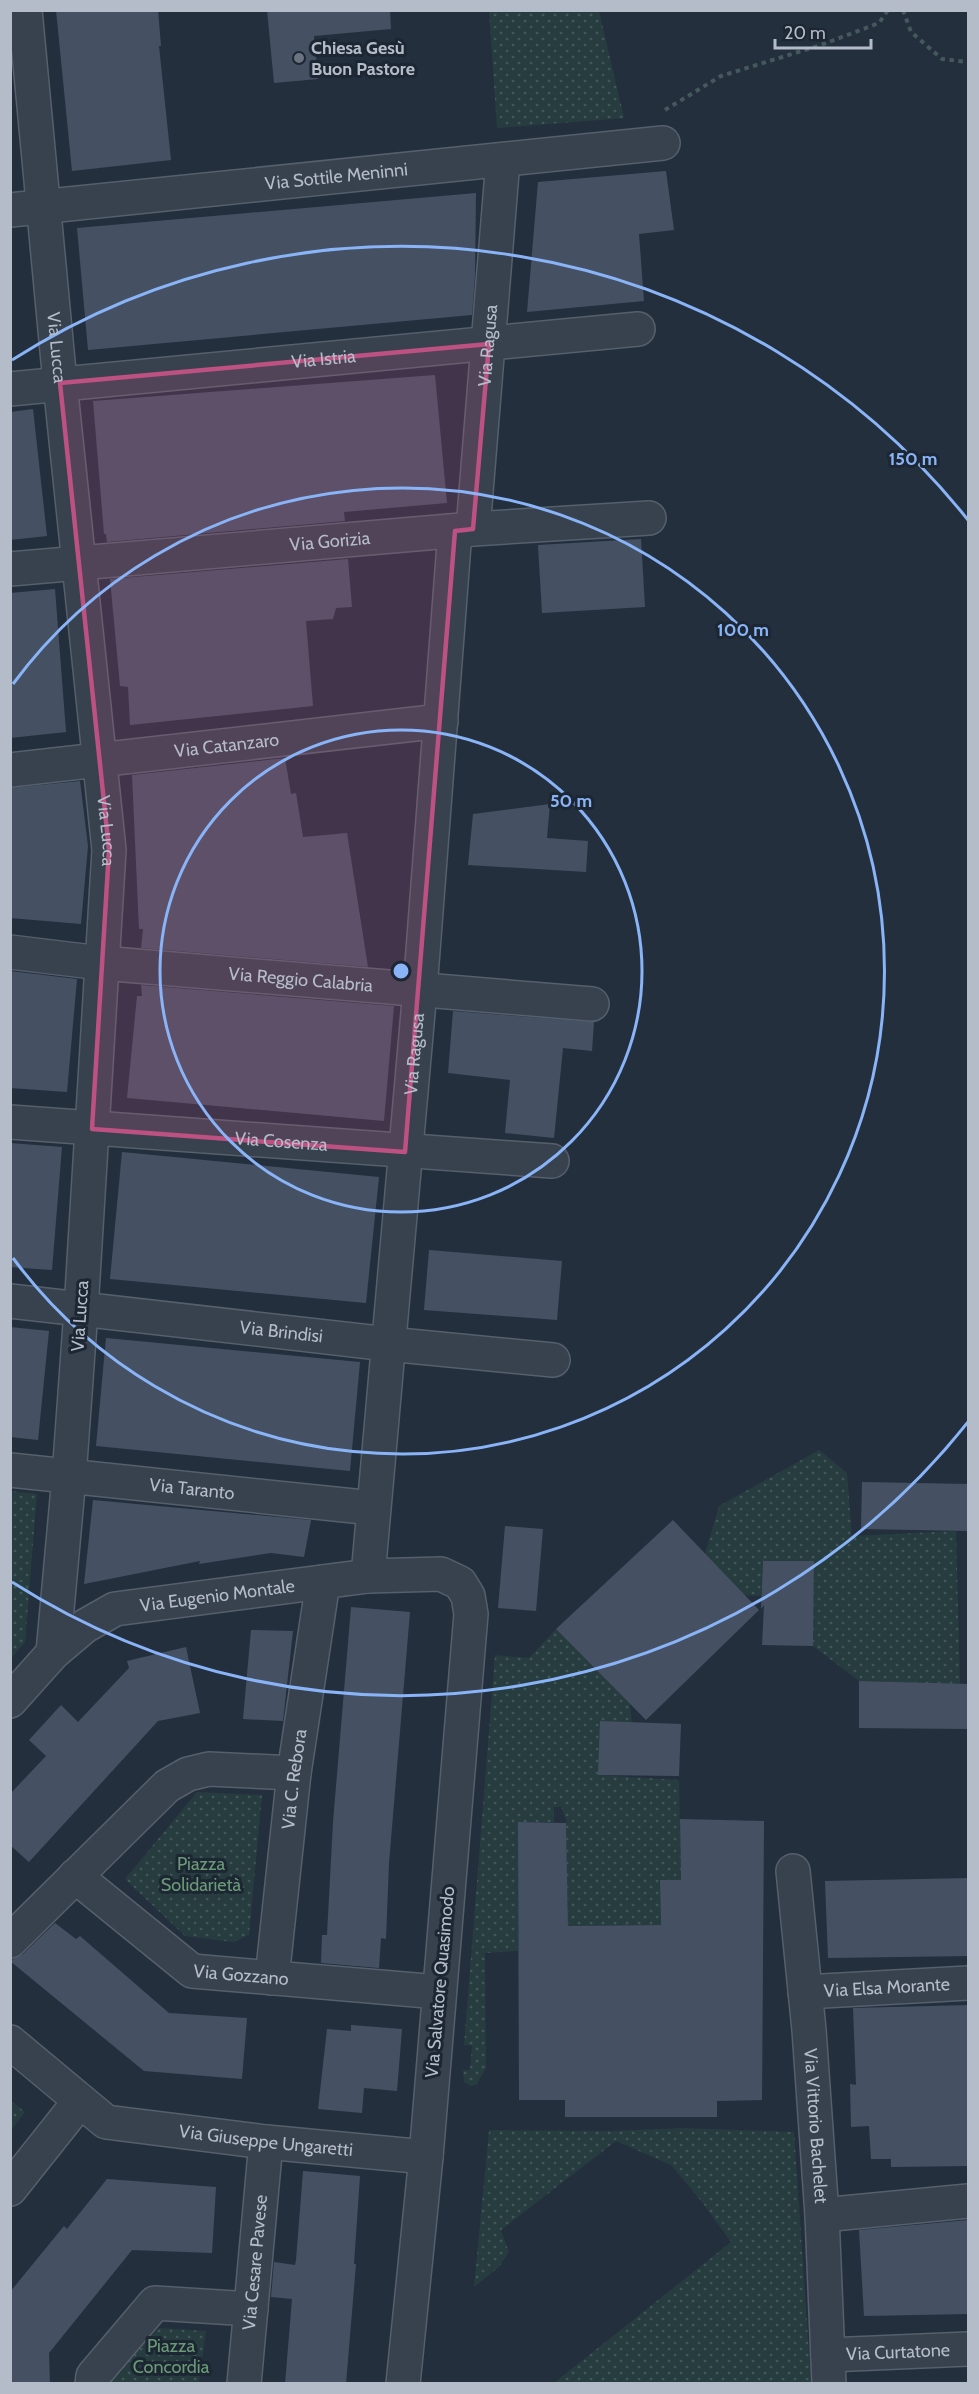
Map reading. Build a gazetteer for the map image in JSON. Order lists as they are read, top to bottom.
{
  "streets": {
    "street": [
      "Via Sottile Meninni",
      "Via Ragusa",
      "Via Lucca",
      "Via Istria",
      "Via Gorizia",
      "Via Catanzaro",
      "Via Reggio Calabria",
      "Via Cosenza",
      "Via Brindisi",
      "Via Taranto",
      "Via Eugenio Montale",
      "Via C. Rebora",
      "Via Gozzano",
      "Via Salvatore Quasimodo",
      "Via Elsa Morante",
      "Via Vittorio Bachelet",
      "Via Giuseppe Ungaretti",
      "Via Cesare Pavese",
      "Via Curtatone"
    ]
  },
  "crossings": [
    ["Via Sottile Meninni", "Via Ragusa"],
    ["Via Sottile Meninni", "Via Lucca"],
    ["Via Ragusa", "Via Istria"],
    ["Via Ragusa", "Via Gorizia"],
    ["Via Ragusa", "Via Catanzaro"],
    ["Via Ragusa", "Via Reggio Calabria"],
    ["Via Ragusa", "Via Cosenza"],
    ["Via Ragusa", "Via Brindisi"],
    ["Via Ragusa", "Via Taranto"],
    ["Via Ragusa", "Via Eugenio Montale"],
    ["Via Lucca", "Via Istria"],
    ["Via Lucca", "Via Gorizia"],
    ["Via Lucca", "Via Catanzaro"],
    ["Via Lucca", "Via Reggio Calabria"],
    ["Via Lucca", "Via Cosenza"],
    ["Via Lucca", "Via Brindisi"],
    ["Via Lucca", "Via Taranto"],
    ["Via Lucca", "Via Eugenio Montale"],
    ["Via Eugenio Montale", "Via C. Rebora"],
    ["Via Eugenio Montale", "Via Salvatore Quasimodo"],
    ["Via C. Rebora", "Via Gozzano"],
    ["Via Gozzano", "Via Salvatore Quasimodo"],
    ["Via Salvatore Quasimodo", "Via Giuseppe Ungaretti"],
    ["Via Elsa Morante", "Via Vittorio Bachelet"],
    ["Via Vittorio Bachelet", "Via Curtatone"],
    ["Via Giuseppe Ungaretti", "Via Cesare Pavese"]
  ],
  "parks": ["Piazza Solidarietà", "Piazza Concordia"],
  "places": ["Chiesa Gesù Buon Pastore"],
  "scale_bar": "20 m",
  "rings": ["150 m", "100 m", "50 m"]
}
